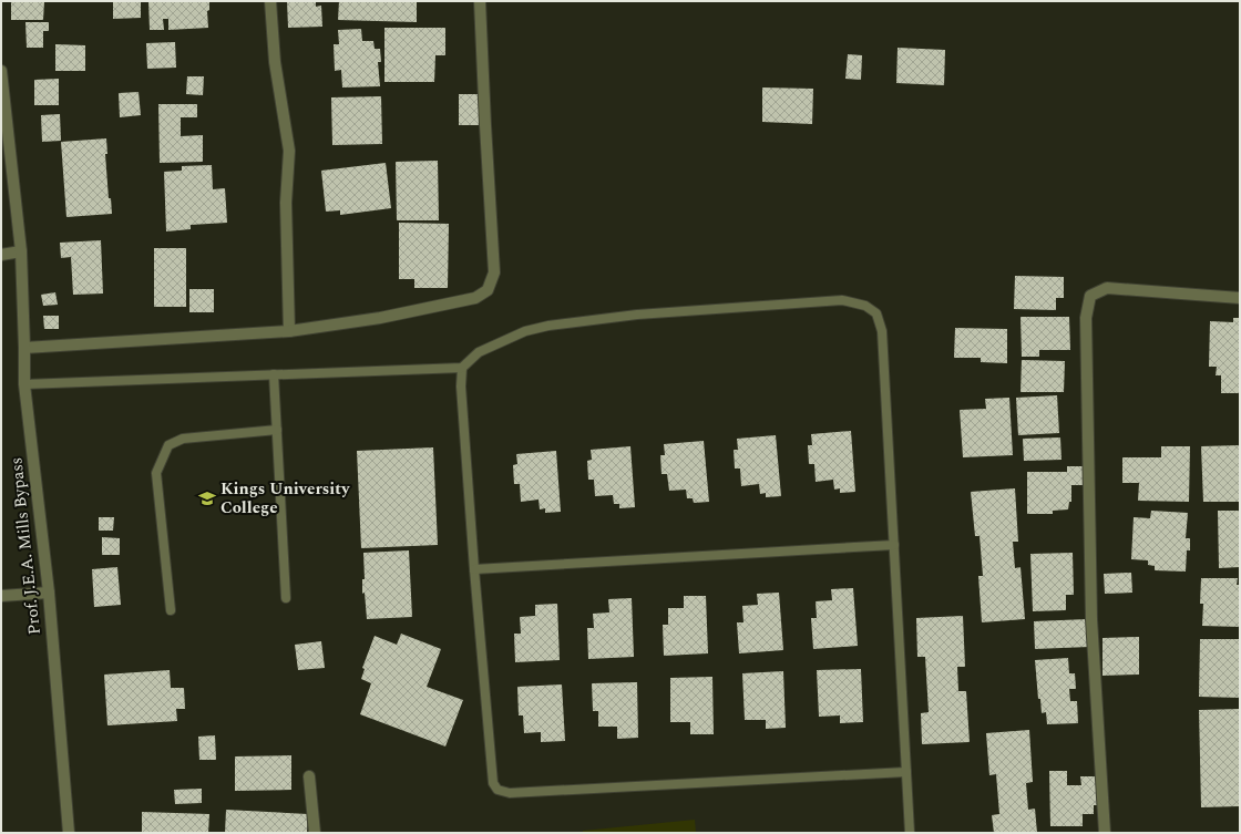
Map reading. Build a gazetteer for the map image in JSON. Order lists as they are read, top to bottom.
{
  "streets": {
    "street": ["Prof. J.E.A. Mills Bypass"]
  },
  "places": {
    "school or university": ["Kings University College"]
  }
}
